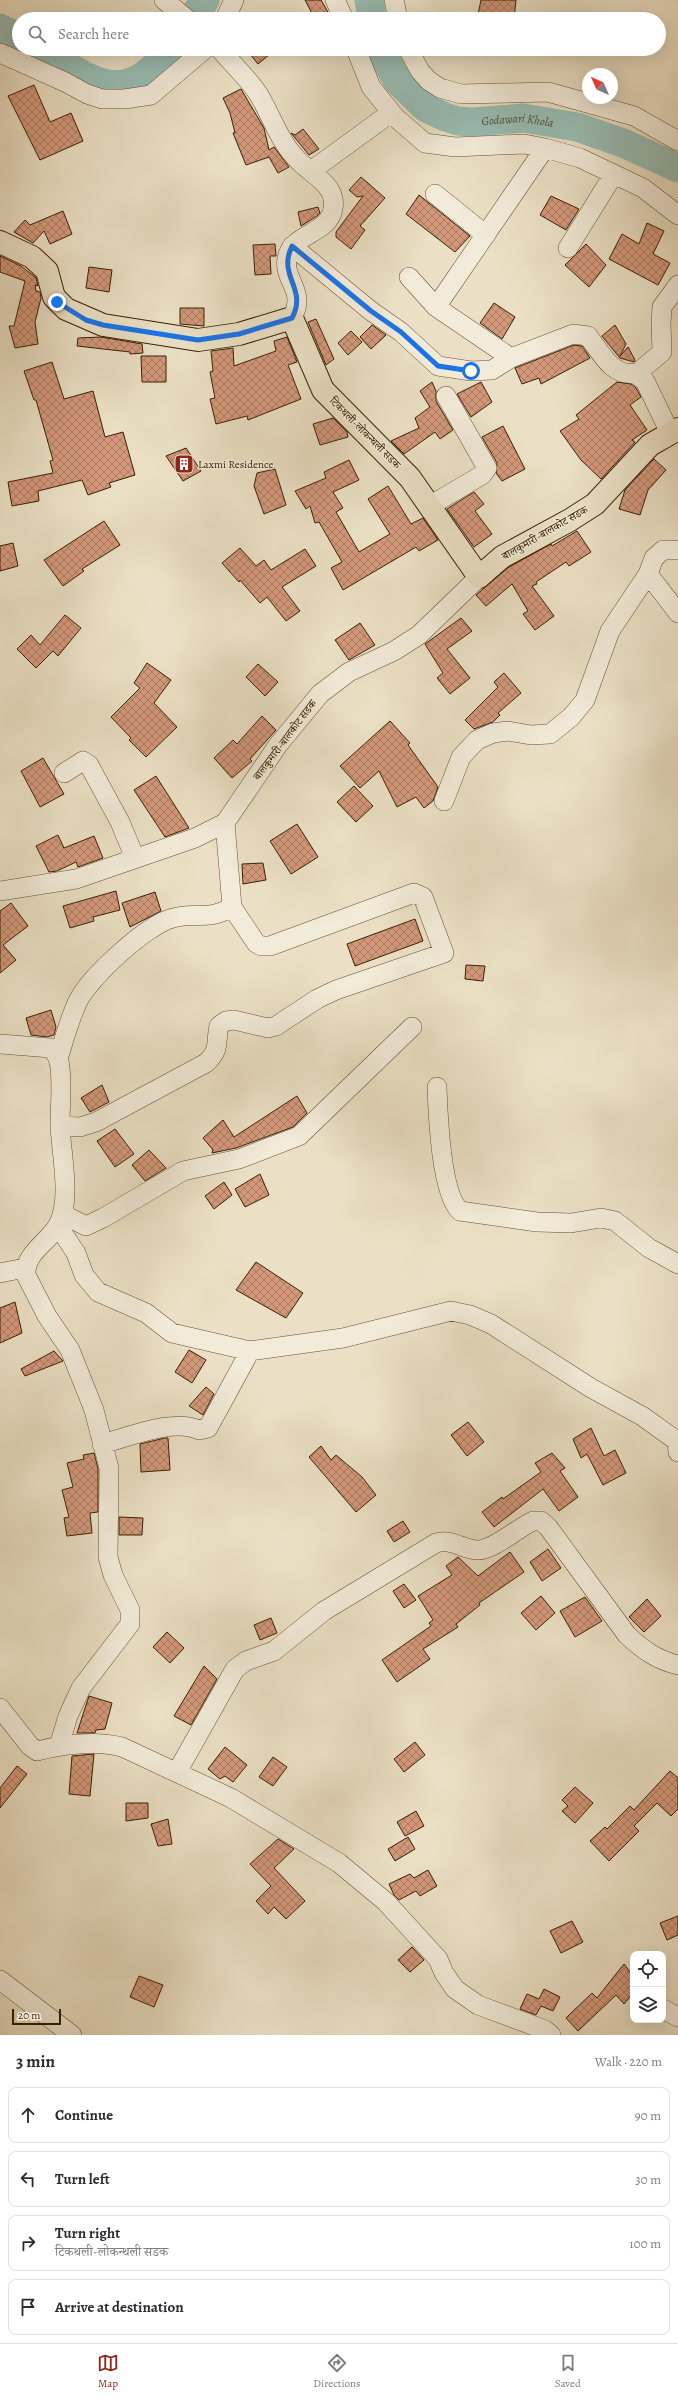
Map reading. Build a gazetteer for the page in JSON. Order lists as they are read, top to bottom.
{
  "streets": {
    "main road": ["टिकथली-लोकन्थली सडक", "बालकुमारी-बालकोट सडक"]
  },
  "crossings": [
    ["टिकथली-लोकन्थली सडक", "बालकुमारी-बालकोट सडक"]
  ],
  "water": ["Godawari Khola"],
  "places": {
    "building": ["Laxmi Residence"]
  },
  "scale_bar": "20 m",
  "north": "top left",
  "page": {
    "search": "Search here",
    "scale": "20 m",
    "heading": ["3 min", "Walk · 220 m"],
    "list": [
      ["Continue", "90 m"],
      ["Turn left", "30 m"],
      ["Turn right", "टिकथली-लोकन्थली सडक", "100 m"],
      "Arrive at destination"
    ],
    "nav": ["Map", "Directions", "Saved"]
  }
}
